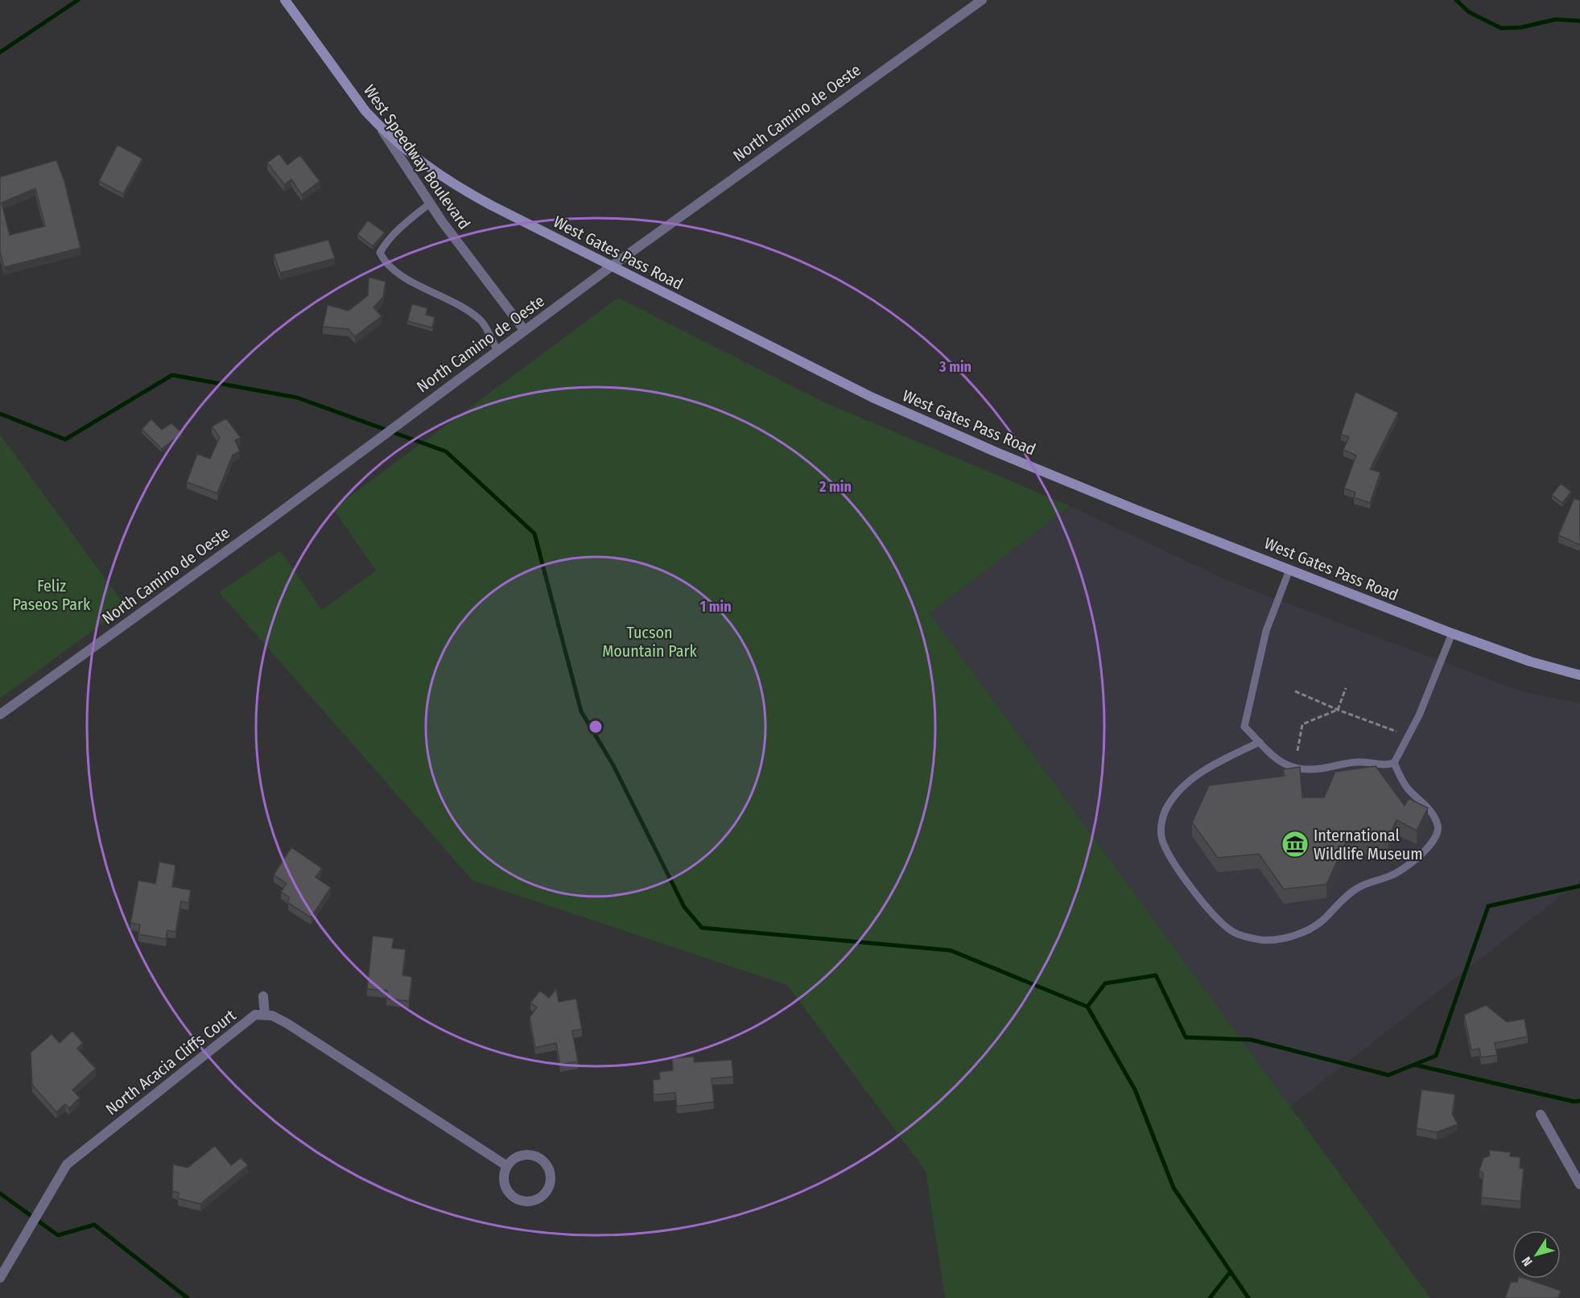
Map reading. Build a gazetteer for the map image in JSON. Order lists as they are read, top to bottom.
{
  "streets": {
    "main road": ["West Speedway Boulevard", "West Gates Pass Road"],
    "street": ["North Camino de Oeste", "North Acacia Cliffs Court"]
  },
  "crossings": [
    ["North Camino de Oeste", "West Speedway Boulevard"],
    ["North Camino de Oeste", "West Gates Pass Road"],
    ["West Speedway Boulevard", "West Gates Pass Road"]
  ],
  "parks": ["Feliz Paseos Park", "Tucson Mountain Park"],
  "places": {
    "museum": ["International Wildlife Museum"]
  },
  "north": "bottom left",
  "rings": ["3 min", "2 min", "1 min"]
}
